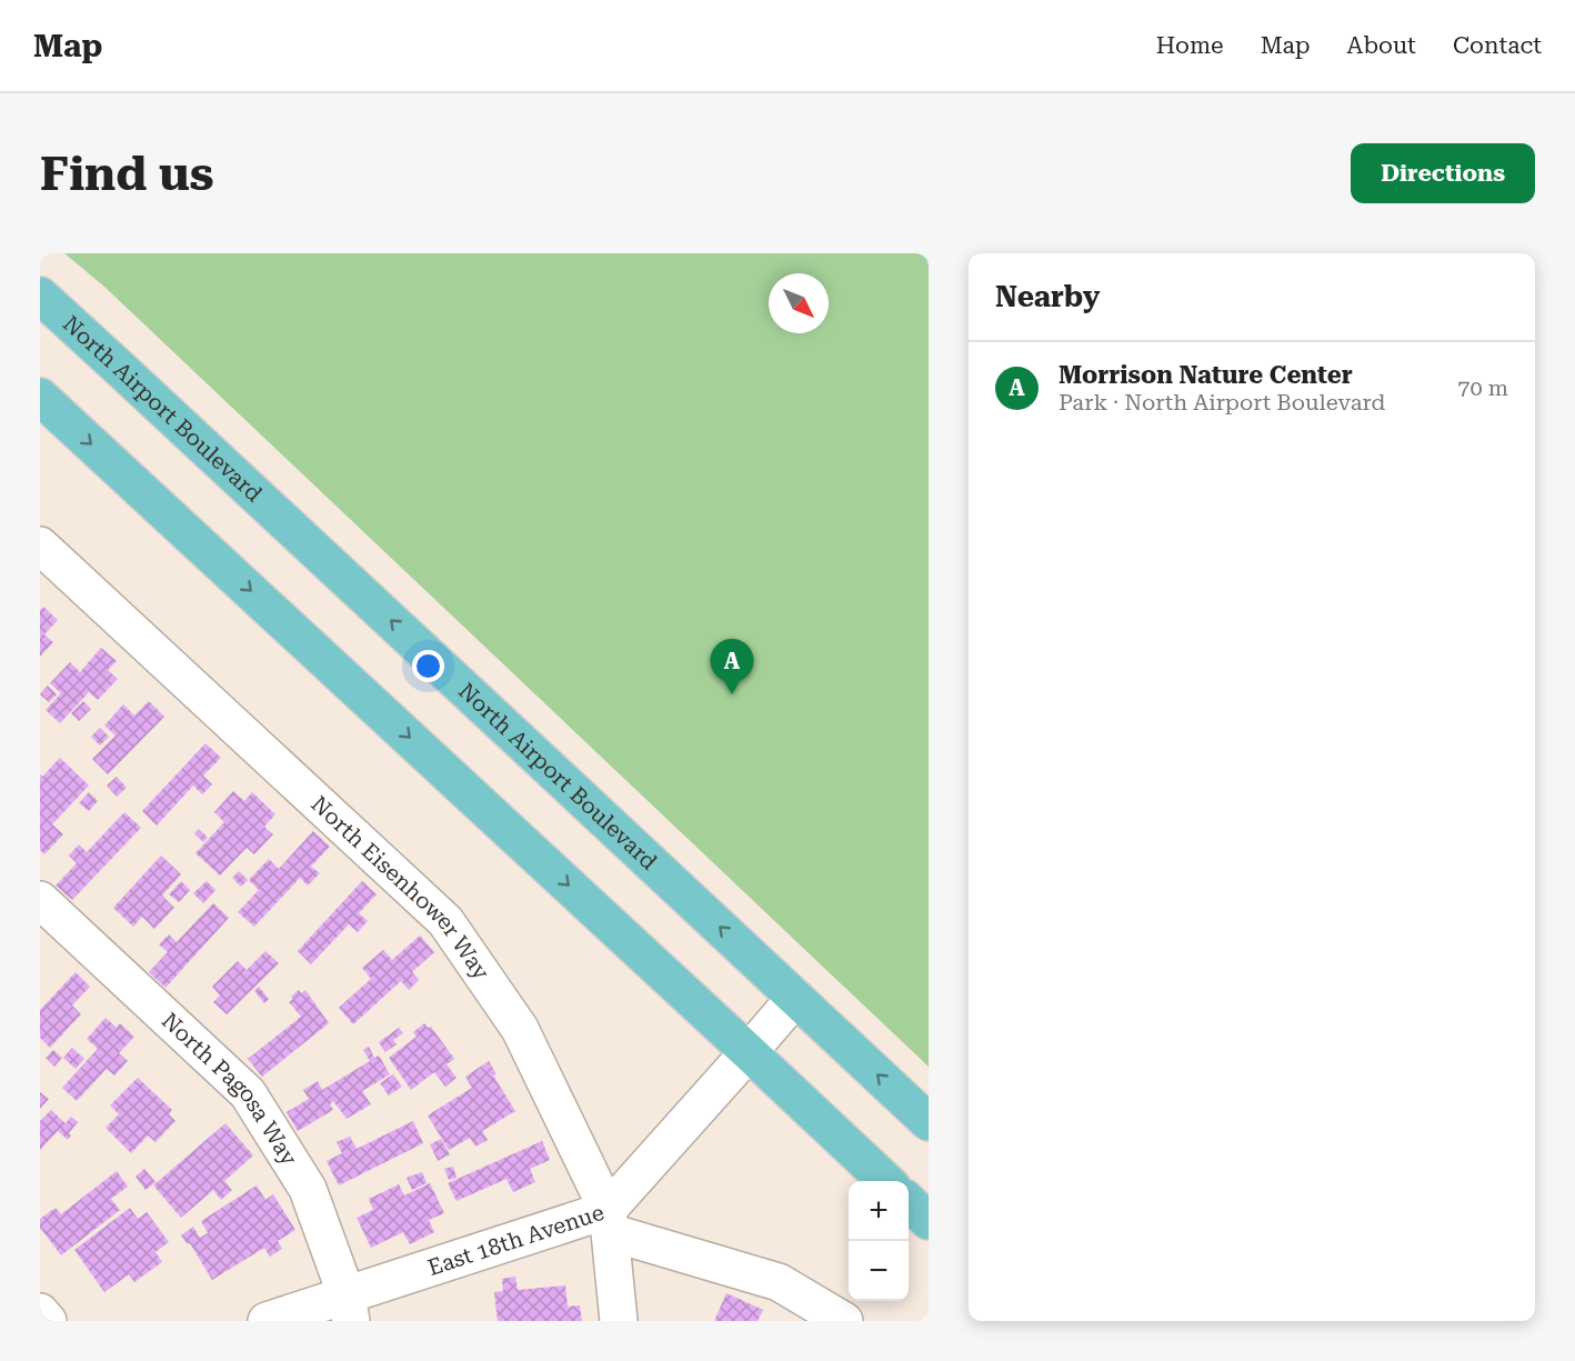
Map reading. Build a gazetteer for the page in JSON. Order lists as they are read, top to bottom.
{
  "streets": {
    "main road": ["North Airport Boulevard"],
    "street": ["North Eisenhower Way", "North Pagosa Way", "East 18th Avenue"]
  },
  "crossings": [
    ["North Airport Boulevard", "East 18th Avenue"],
    ["North Eisenhower Way", "East 18th Avenue"],
    ["North Pagosa Way", "East 18th Avenue"]
  ],
  "north": "bottom right",
  "page": {
    "header": "Map",
    "nav": [
      "Home",
      "Map",
      "About",
      "Contact"
    ],
    "buttons": "Directions",
    "title": "Find us",
    "heading": "Nearby",
    "list": [
      {
        "mark": "A",
        "name": "Morrison Nature Center",
        "note": "Park · North Airport Boulevard",
        "value": "70 m"
      }
    ],
    "pins": "A",
    "map_buttons": ["+", "−"]
  }
}
